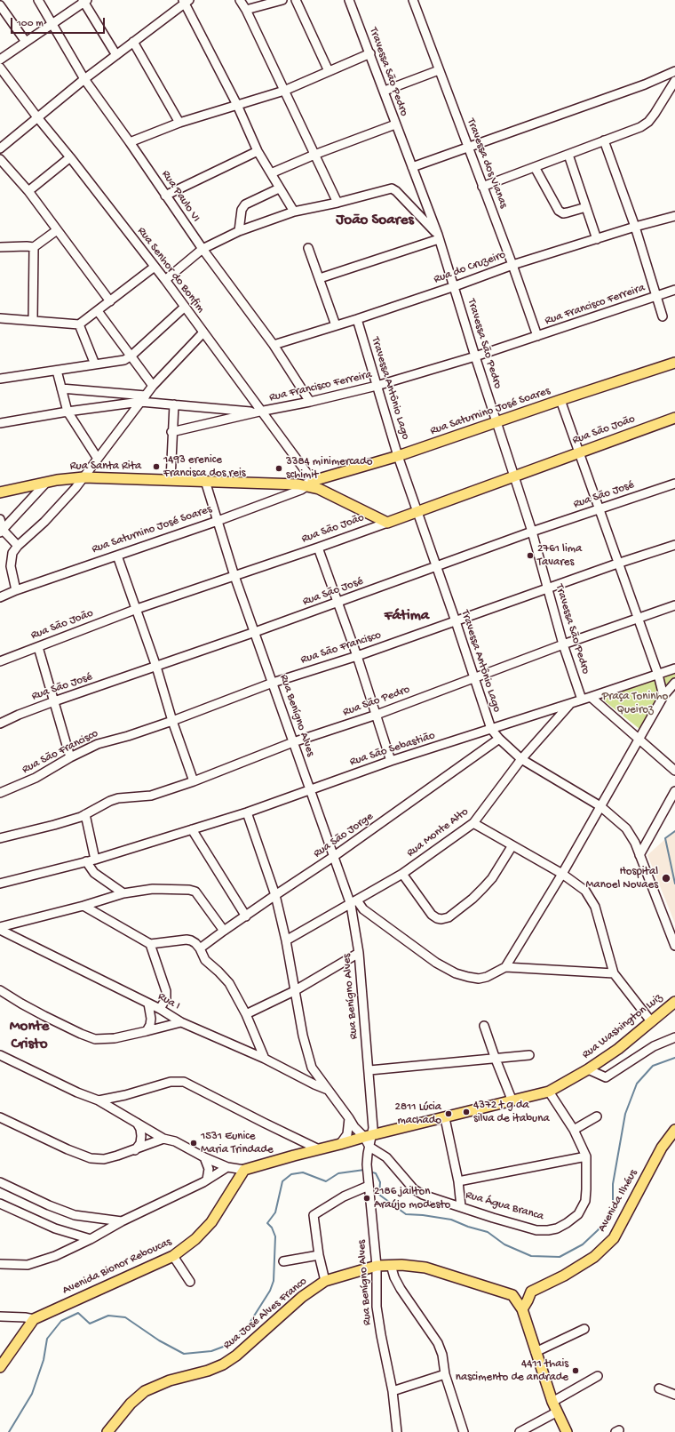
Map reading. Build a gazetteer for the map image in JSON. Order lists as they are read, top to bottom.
{
  "streets": {
    "main road": [
      "Rua Saturnino José Soares",
      "Rua São João",
      "Rua Santa Rita",
      "Rua Washington Luiz",
      "Avenida Ilhéus",
      "Avenida Bionor Reboucas",
      "Rua José Alves Franco"
    ],
    "street": [
      "Travessa São Pedro",
      "Travessa dos Vianas",
      "Rua Paulo VI",
      "Rua do Cruzeiro",
      "Rua Senhor do Bonfim",
      "Rua Francisco Ferreira",
      "Travessa Antônio Lago",
      "Rua São José",
      "Rua São Francisco",
      "Rua São Pedro",
      "Rua Benígno Alves",
      "Rua São Sebastião",
      "Rua Monte Alto",
      "Rua São Jorge",
      "Rua I",
      "Rua Água Branca"
    ]
  },
  "crossings": [
    ["Travessa São Pedro", "Rua do Cruzeiro"],
    ["Travessa São Pedro", "Rua Francisco Ferreira"],
    ["Travessa São Pedro", "Rua Saturnino José Soares"],
    ["Travessa São Pedro", "Rua São João"],
    ["Travessa São Pedro", "Rua São José"],
    ["Travessa São Pedro", "Rua São Francisco"],
    ["Travessa São Pedro", "Rua São Pedro"],
    ["Travessa São Pedro", "Rua São Sebastião"],
    ["Travessa dos Vianas", "Rua do Cruzeiro"],
    ["Travessa dos Vianas", "Rua Francisco Ferreira"],
    ["Rua Paulo VI", "Rua do Cruzeiro"],
    ["Rua Paulo VI", "Rua Francisco Ferreira"],
    ["Rua do Cruzeiro", "Travessa Antônio Lago"],
    ["Rua Senhor do Bonfim", "Rua Francisco Ferreira"],
    ["Rua Senhor do Bonfim", "Rua Saturnino José Soares"],
    ["Rua Senhor do Bonfim", "Rua Santa Rita"],
    ["Rua Francisco Ferreira", "Travessa Antônio Lago"],
    ["Travessa Antônio Lago", "Rua Saturnino José Soares"],
    ["Travessa Antônio Lago", "Rua São João"],
    ["Travessa Antônio Lago", "Rua São José"],
    ["Travessa Antônio Lago", "Rua São Francisco"],
    ["Travessa Antônio Lago", "Rua São Pedro"],
    ["Travessa Antônio Lago", "Rua São Sebastião"],
    ["Travessa Antônio Lago", "Rua Monte Alto"],
    ["Travessa Antônio Lago", "Rua São Jorge"],
    ["Rua Saturnino José Soares", "Rua Santa Rita"],
    ["Rua Saturnino José Soares", "Rua Benígno Alves"],
    ["Rua São João", "Rua Santa Rita"],
    ["Rua São João", "Rua Benígno Alves"],
    ["Rua Santa Rita", "Rua Benígno Alves"],
    ["Rua São José", "Rua Benígno Alves"],
    ["Rua São Francisco", "Rua Benígno Alves"],
    ["Rua São Pedro", "Rua Benígno Alves"],
    ["Rua Benígno Alves", "Rua São Sebastião"],
    ["Rua Benígno Alves", "Rua Monte Alto"],
    ["Rua Benígno Alves", "Rua São Jorge"],
    ["Rua Benígno Alves", "Rua Água Branca"],
    ["Rua Benígno Alves", "Rua José Alves Franco"],
    ["Rua São Sebastião", "Rua Monte Alto"],
    ["Rua Washington Luiz", "Rua Água Branca"],
    ["Avenida Ilhéus", "Rua José Alves Franco"]
  ],
  "districts": ["João Soares", "Fátima", "Monte Cristo"],
  "parks": ["Praça Toninho Queiroz"],
  "places": [
    "1493 erenice Francisca dos reis",
    "3384 minimercado schimit",
    "2761 lima Tavares",
    "Hospital Manoel Novaes",
    "4372 t g da silva de itabuna",
    "2811 Lúcia machado",
    "1531 Eunice Maria Trindade",
    "2186 jailton Araújo modesto",
    "4411 thais nascimento de andrade"
  ],
  "scale_bar": "100 m"
}
